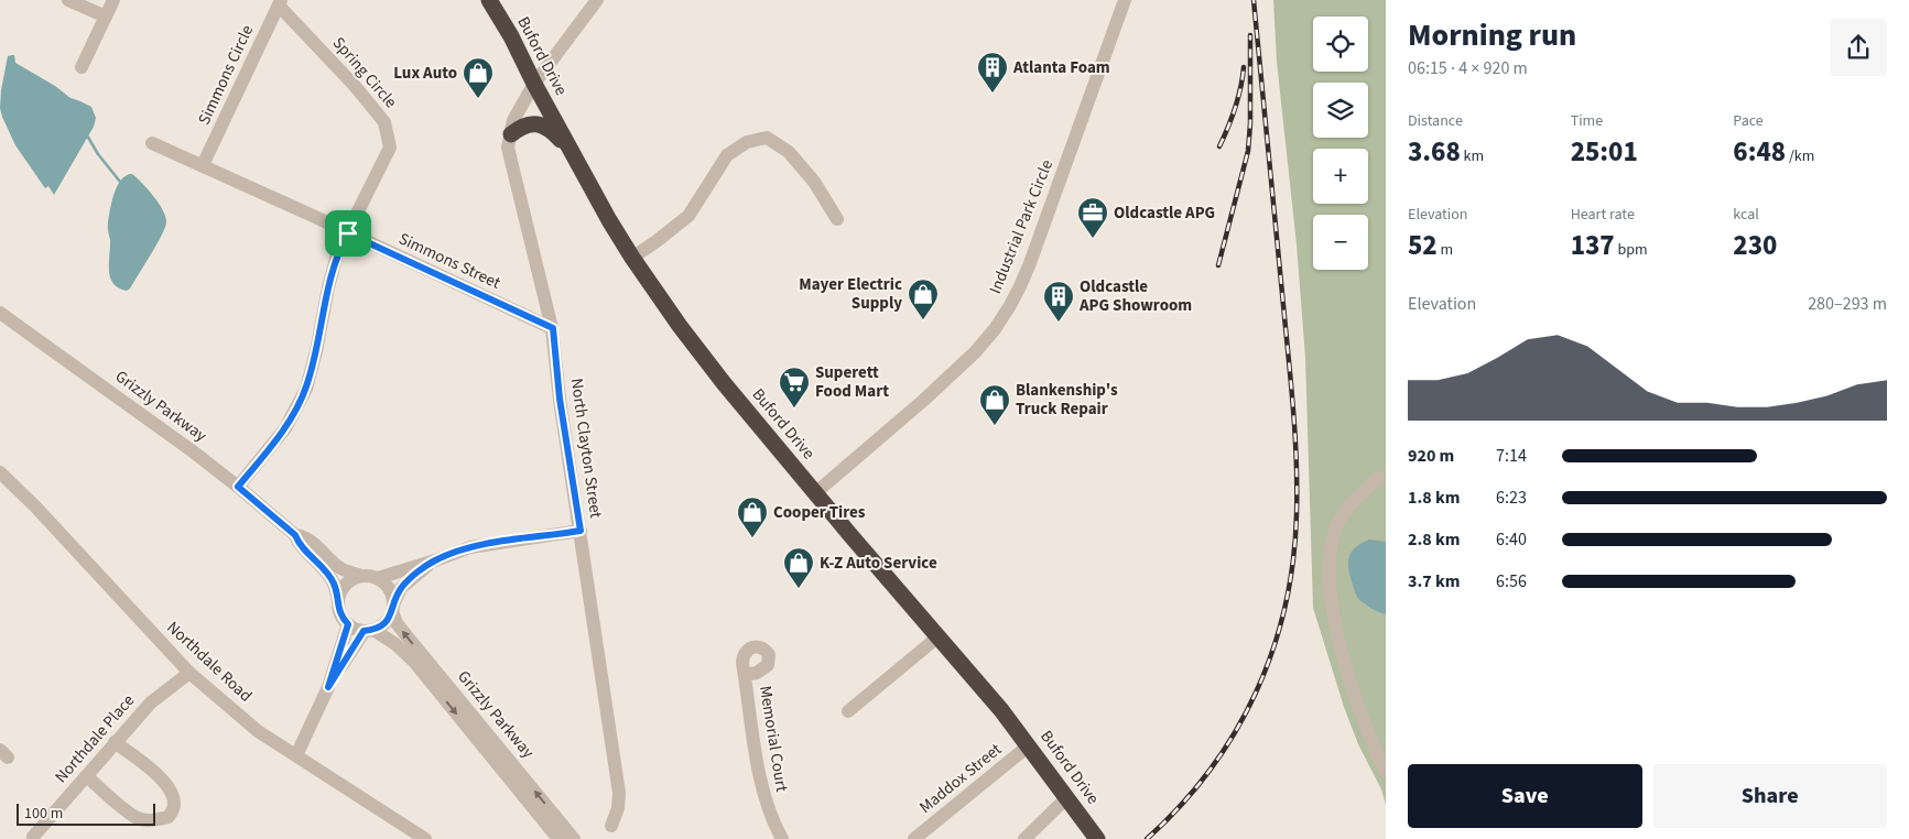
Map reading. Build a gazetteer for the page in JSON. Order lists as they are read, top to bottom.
{
  "streets": {
    "highway": ["Buford Drive"],
    "street": [
      "Spring Circle",
      "Simmons Circle",
      "Industrial Park Circle",
      "Simmons Street",
      "Grizzly Parkway",
      "North Clayton Street",
      "Northdale Road",
      "Northdale Place",
      "Memorial Court",
      "Maddox Street"
    ]
  },
  "crossings": [
    ["Buford Drive", "Industrial Park Circle"],
    ["Buford Drive", "North Clayton Street"],
    ["Buford Drive", "Maddox Street"],
    ["Spring Circle", "Simmons Circle"],
    ["Spring Circle", "Simmons Street"],
    ["Spring Circle", "Grizzly Parkway"],
    ["Simmons Circle", "Simmons Street"],
    ["Simmons Street", "North Clayton Street"],
    ["Northdale Road", "Northdale Place"]
  ],
  "places": {
    "building": ["Atlanta Foam", "Oldcastle APG Showroom"],
    "shop": [
      "Lux Auto",
      "Mayer Electric Supply",
      "Blankenship's Truck Repair",
      "Cooper Tires",
      "K-Z Auto Service"
    ],
    "office": ["Oldcastle APG"],
    "supermarket": ["Superett Food Mart"]
  },
  "scale_bar": "100 m",
  "page": {
    "heading": ["Morning run", "06:15 · 4 × 920 m"],
    "map_buttons": ["+", "−"],
    "stats": [
      ["Distance", "3.68 km"],
      ["Time", "25:01"],
      ["Pace", "6:48 /km"],
      ["Elevation", "52 m"],
      ["Heart rate", "137 bpm"],
      ["kcal", "230"]
    ],
    "chart": ["Elevation", "280–293 m"],
    "list": [
      {
        "name": "920 m",
        "note": "7:14"
      },
      {
        "name": "1.8 km",
        "note": "6:23"
      },
      {
        "name": "2.8 km",
        "note": "6:40"
      },
      {
        "name": "3.7 km",
        "note": "6:56"
      }
    ],
    "buttons": ["Save", "Share"],
    "scale": "100 m"
  }
}
